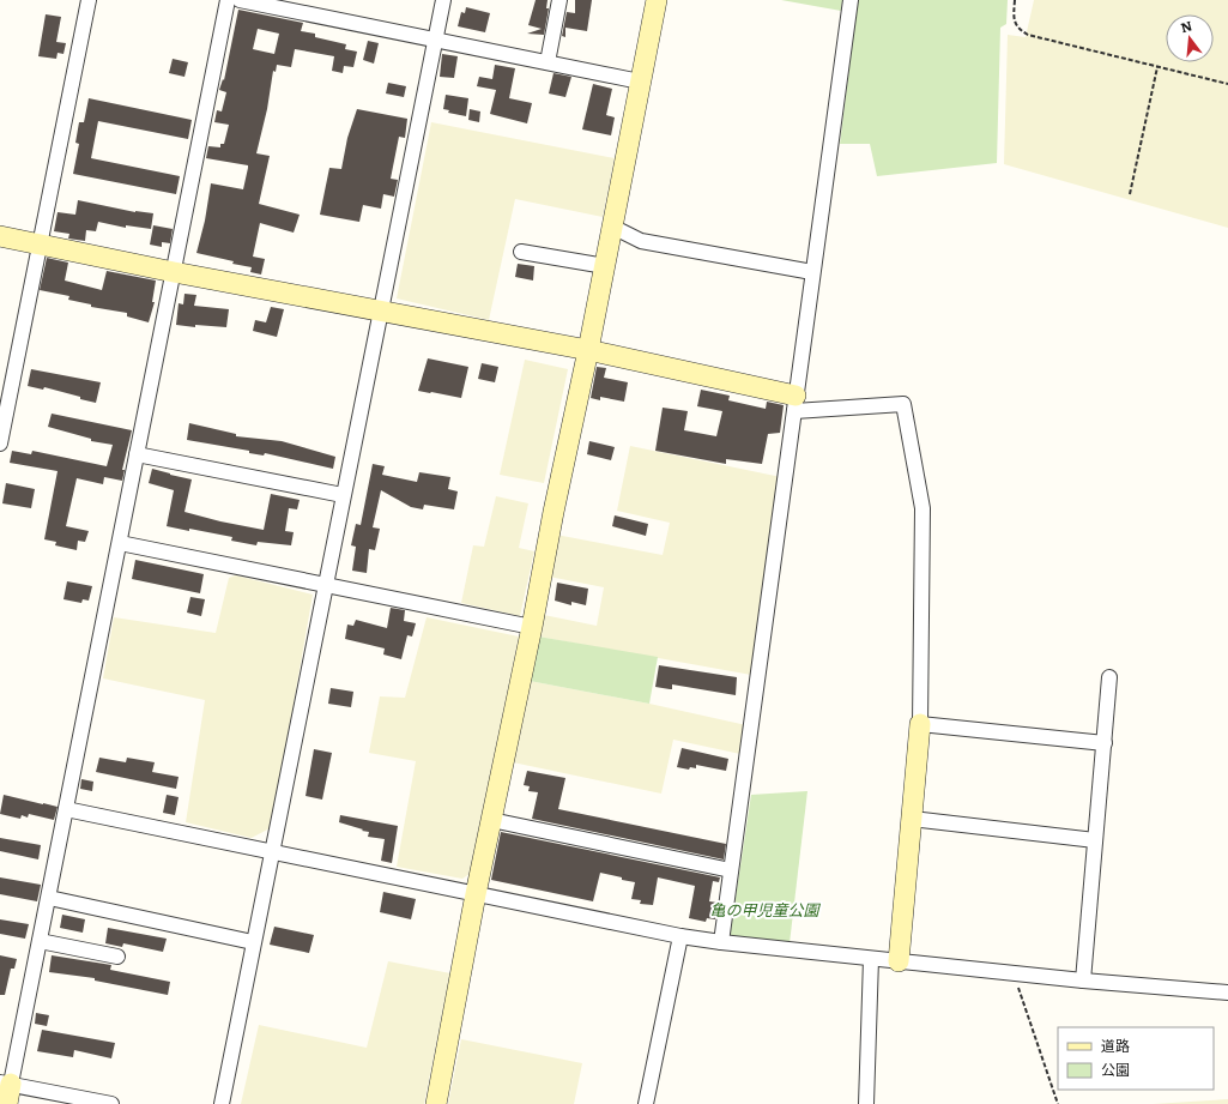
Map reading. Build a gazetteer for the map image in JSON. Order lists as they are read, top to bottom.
{
  "parks": ["亀の甲児童公園"],
  "legend": ["道路", "公園"],
  "north": "top"
}
